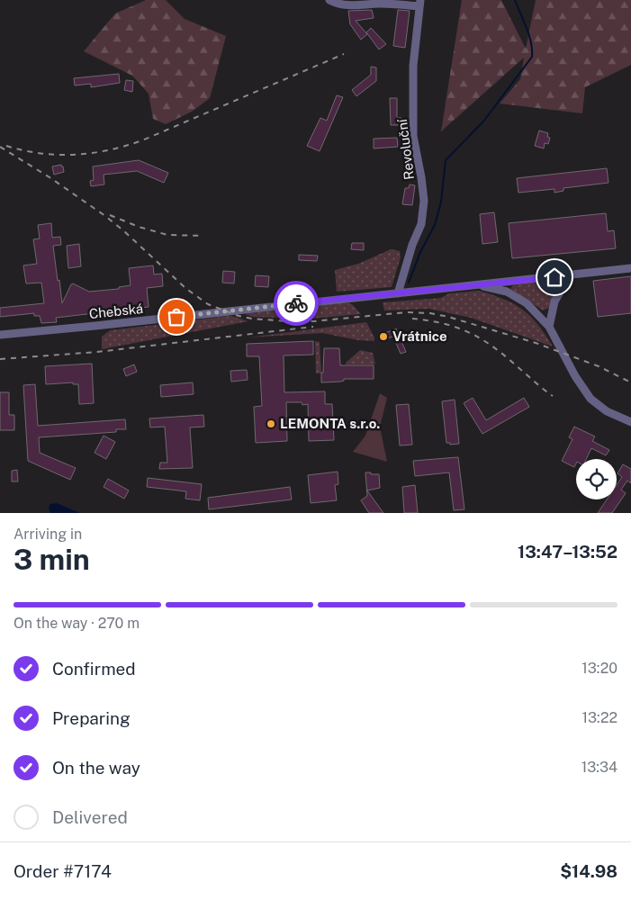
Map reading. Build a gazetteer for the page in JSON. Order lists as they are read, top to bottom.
{
  "streets": {
    "street": ["Revoluční", "Chebská"]
  },
  "crossings": [
    ["Revoluční", "Chebská"]
  ],
  "places": ["Vrátnice", "LEMONTA s.r.o."],
  "page": {
    "heading": ["3 min", "Arriving in", "13:47–13:52"],
    "panel": ["Order #7174", "$14.98"],
    "bar": "On the way · 270 m",
    "list": [
      ["Confirmed", "13:20"],
      ["Preparing", "13:22"],
      ["On the way", "13:34"],
      "Delivered"
    ]
  }
}
